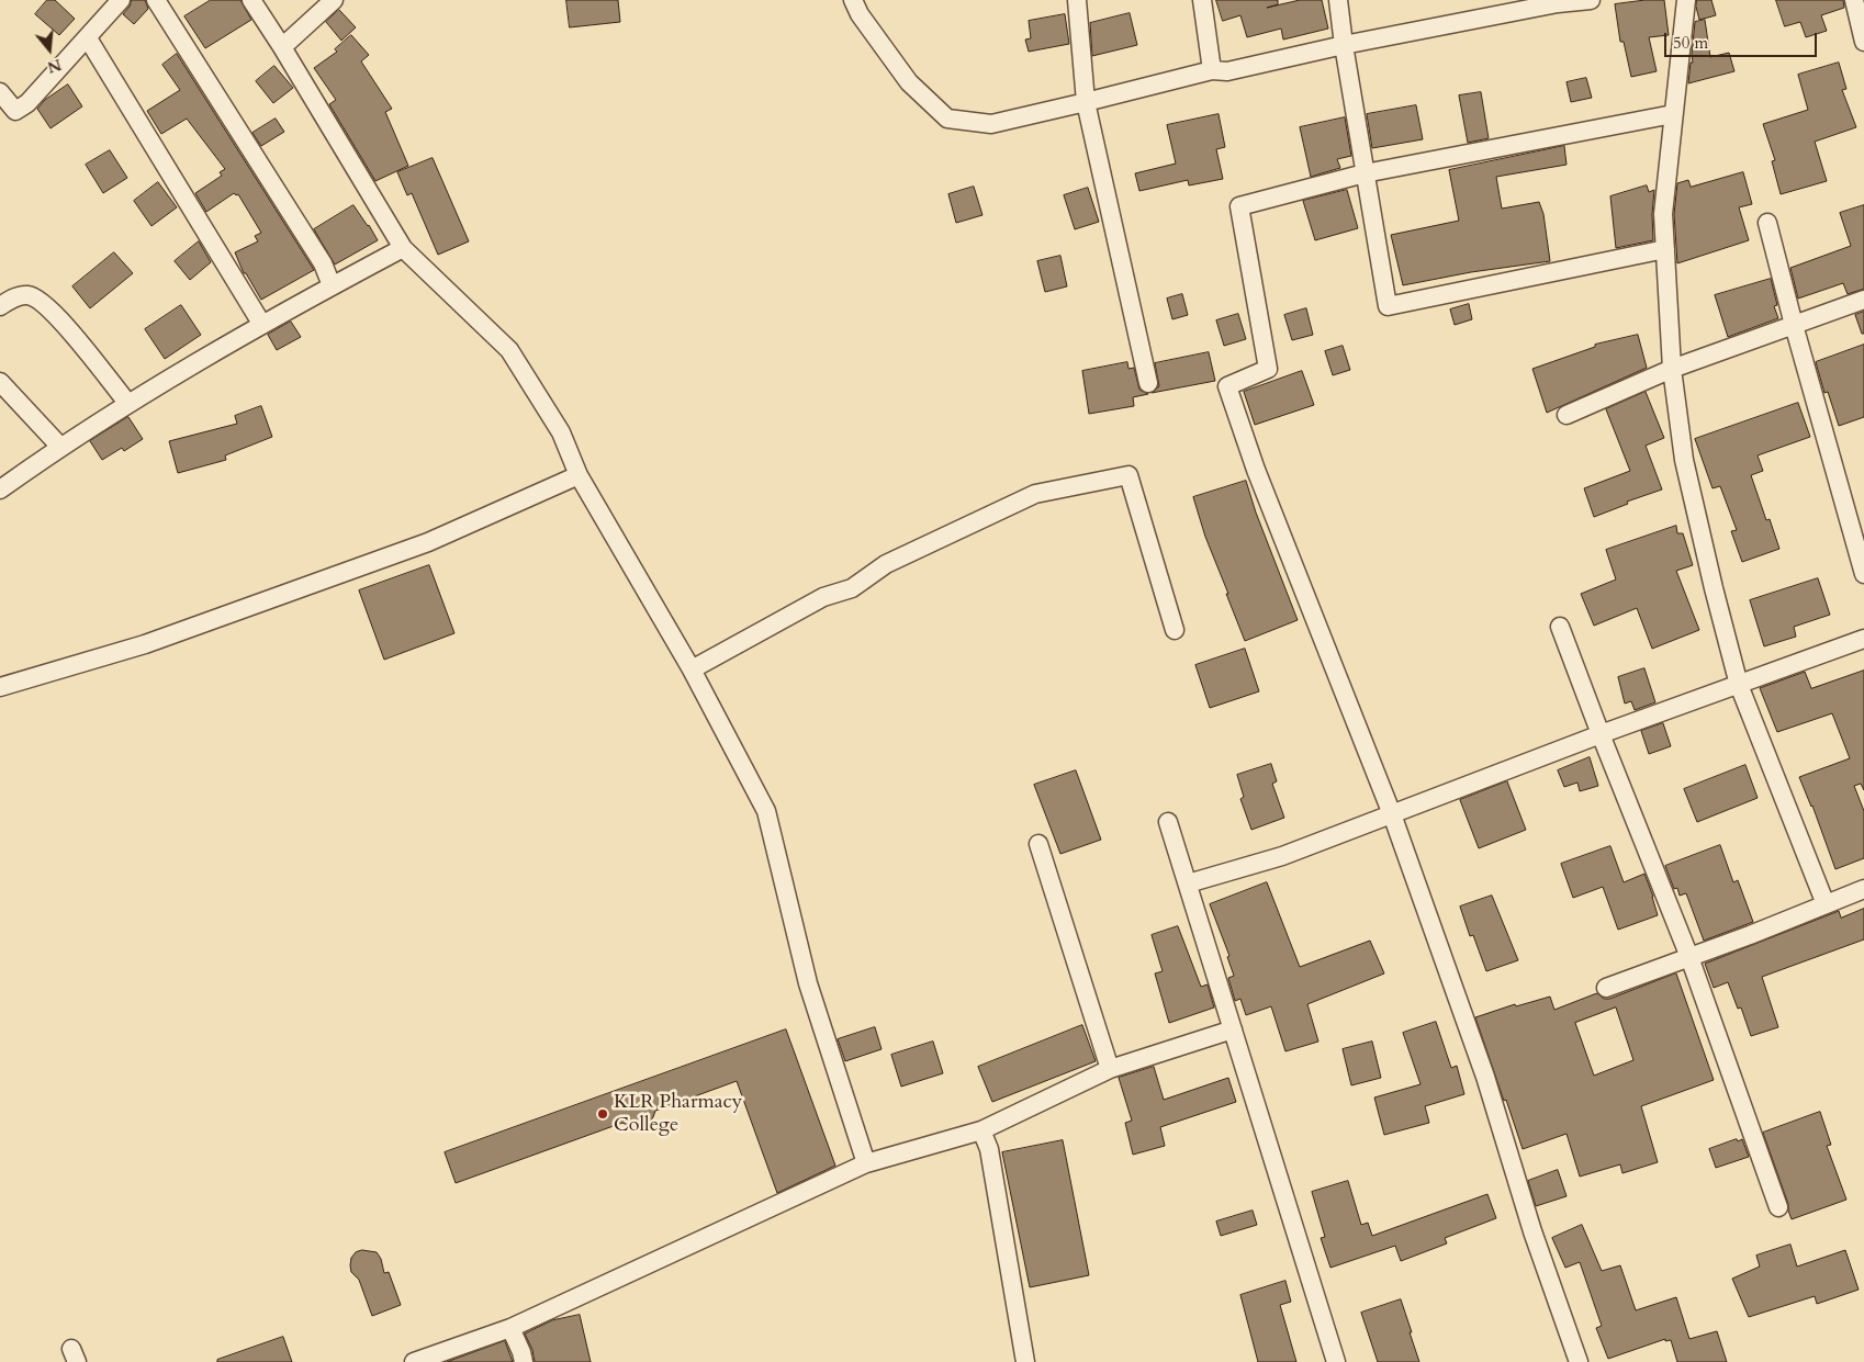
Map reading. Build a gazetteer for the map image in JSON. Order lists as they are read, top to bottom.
{
  "places": ["KLR Pharmacy College"],
  "scale_bar": "50 m",
  "north": "bottom"
}
